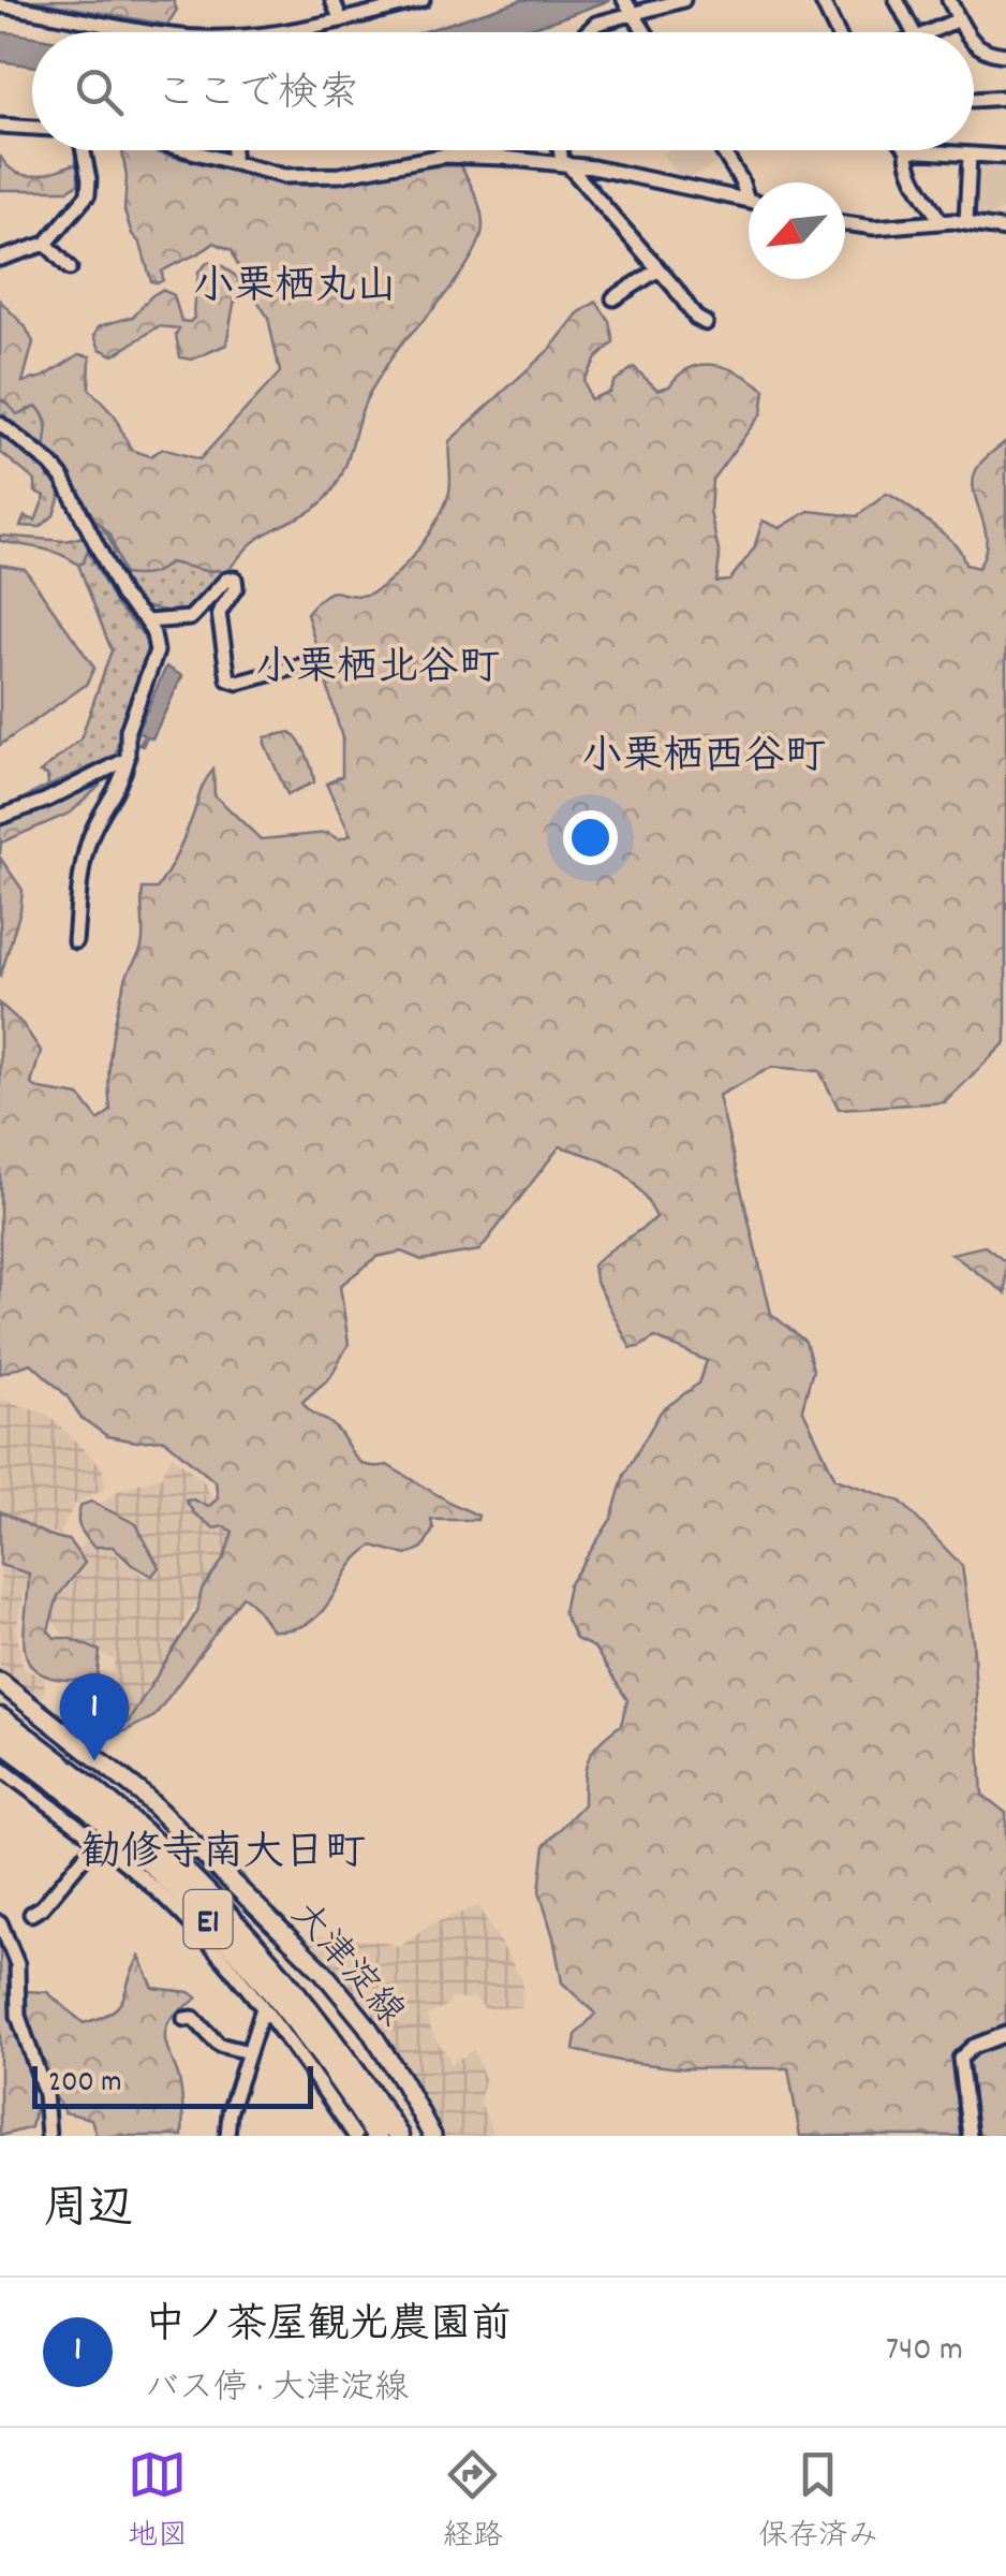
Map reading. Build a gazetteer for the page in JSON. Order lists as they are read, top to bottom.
{
  "streets": {
    "highway": ["E1"],
    "main road": ["大津淀線"]
  },
  "districts": [
    "小栗栖丸山",
    "小栗栖北谷町",
    "小栗栖西谷町",
    "勧修寺南大日町"
  ],
  "scale_bar": "200 m",
  "north": "bottom left",
  "page": {
    "search": "ここで検索",
    "pins": "1",
    "scale": "200 m",
    "heading": "周辺",
    "list": [
      {
        "mark": "1",
        "name": "中ノ茶屋観光農園前",
        "note": "バス停 · 大津淀線",
        "value": "740 m"
      }
    ],
    "nav": ["地図", "経路", "保存済み"]
  }
}
